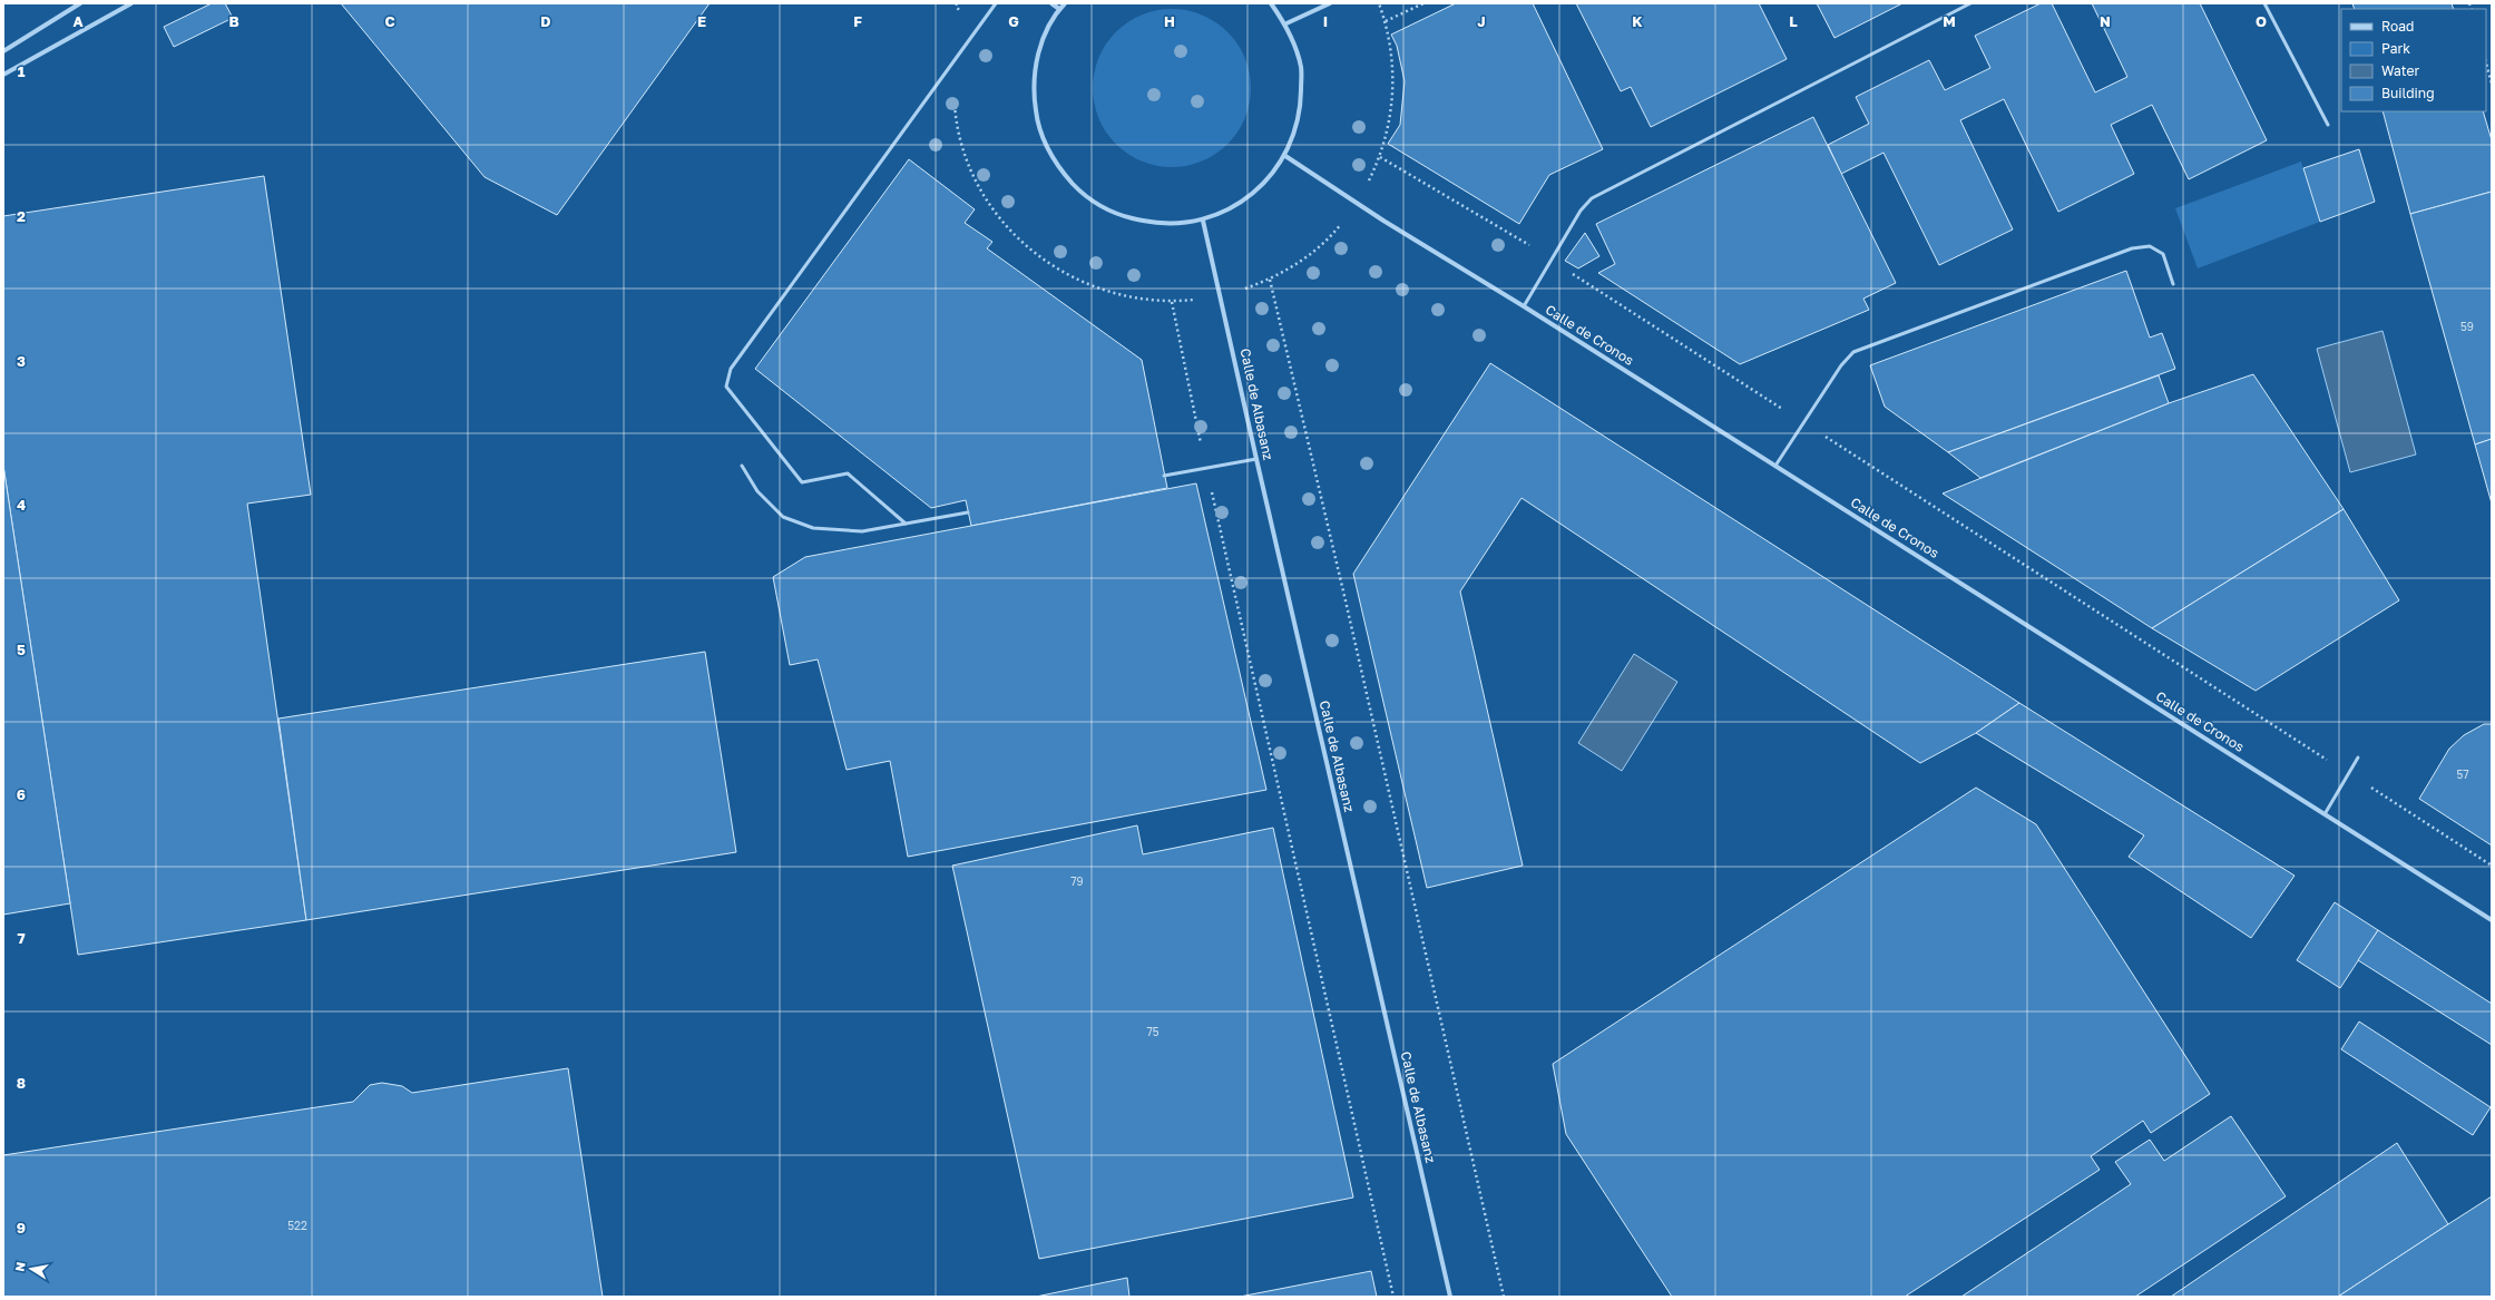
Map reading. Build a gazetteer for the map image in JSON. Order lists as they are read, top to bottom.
{
  "streets": {
    "street": ["Calle de Cronos", "Calle de Albasanz"]
  },
  "house_numbers": [
    "59",
    "57",
    "79",
    "75",
    "522"
  ],
  "legend": [
    "Road",
    "Park",
    "Water",
    "Building"
  ],
  "north": "left",
  "grid": {
    "columns": [
      "A",
      "B",
      "C",
      "D",
      "E",
      "F",
      "G",
      "H",
      "I",
      "J",
      "K",
      "L",
      "M",
      "N",
      "O"
    ],
    "rows": [
      "1",
      "2",
      "3",
      "4",
      "5",
      "6",
      "7",
      "8",
      "9"
    ]
  }
}
